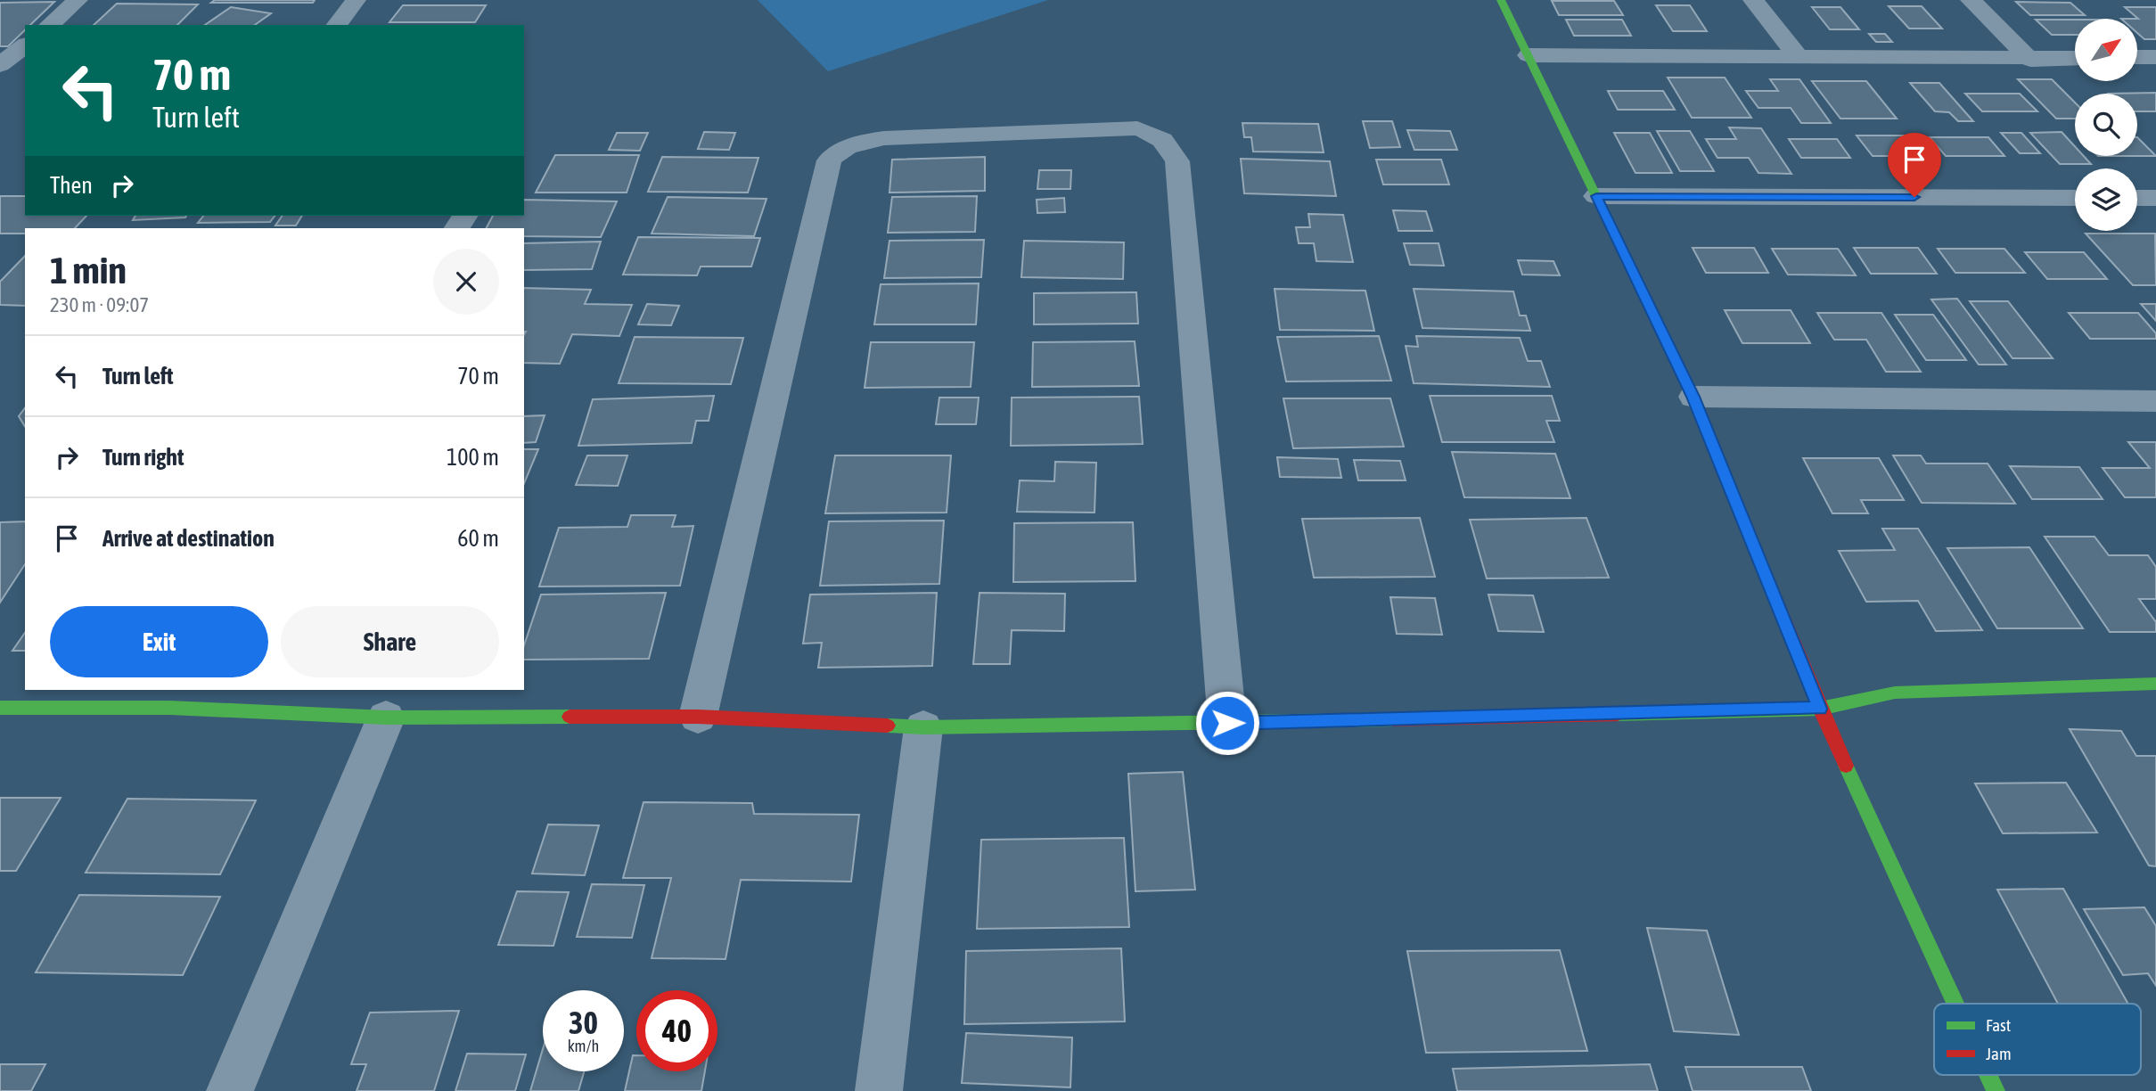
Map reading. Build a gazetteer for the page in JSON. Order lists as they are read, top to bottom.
{
  "legend": ["Fast", "Jam"],
  "north": "top right",
  "page": {
    "turn": ["70 m", "Turn left"],
    "then": "Then",
    "heading": ["1 min", "230 m · 09:07"],
    "list": [
      {
        "name": "Turn left",
        "value": "70 m"
      },
      {
        "name": "Turn right",
        "value": "100 m"
      },
      {
        "name": "Arrive at destination",
        "value": "60 m"
      }
    ],
    "buttons": ["Exit", "Share"],
    "speed": "30 km/h",
    "limit": "40"
  }
}
